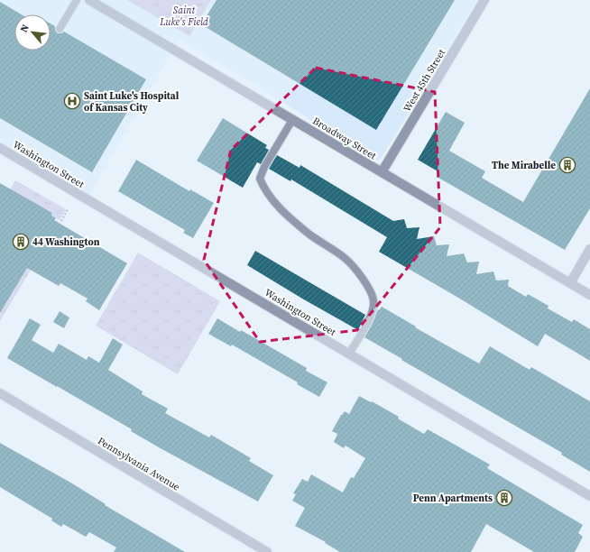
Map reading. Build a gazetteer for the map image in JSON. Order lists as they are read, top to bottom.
{
  "streets": {
    "street": [
      "West 45th Street",
      "Broadway Street",
      "Washington Street",
      "Pennsylvania Avenue"
    ]
  },
  "crossings": [
    ["West 45th Street", "Broadway Street"]
  ],
  "parks": ["Saint Luke's Field"],
  "places": {
    "hospital": ["Saint Luke's Hospital of Kansas City"],
    "building": ["The Mirabelle", "44 Washington", "Penn Apartments"]
  },
  "north": "top left"
}
